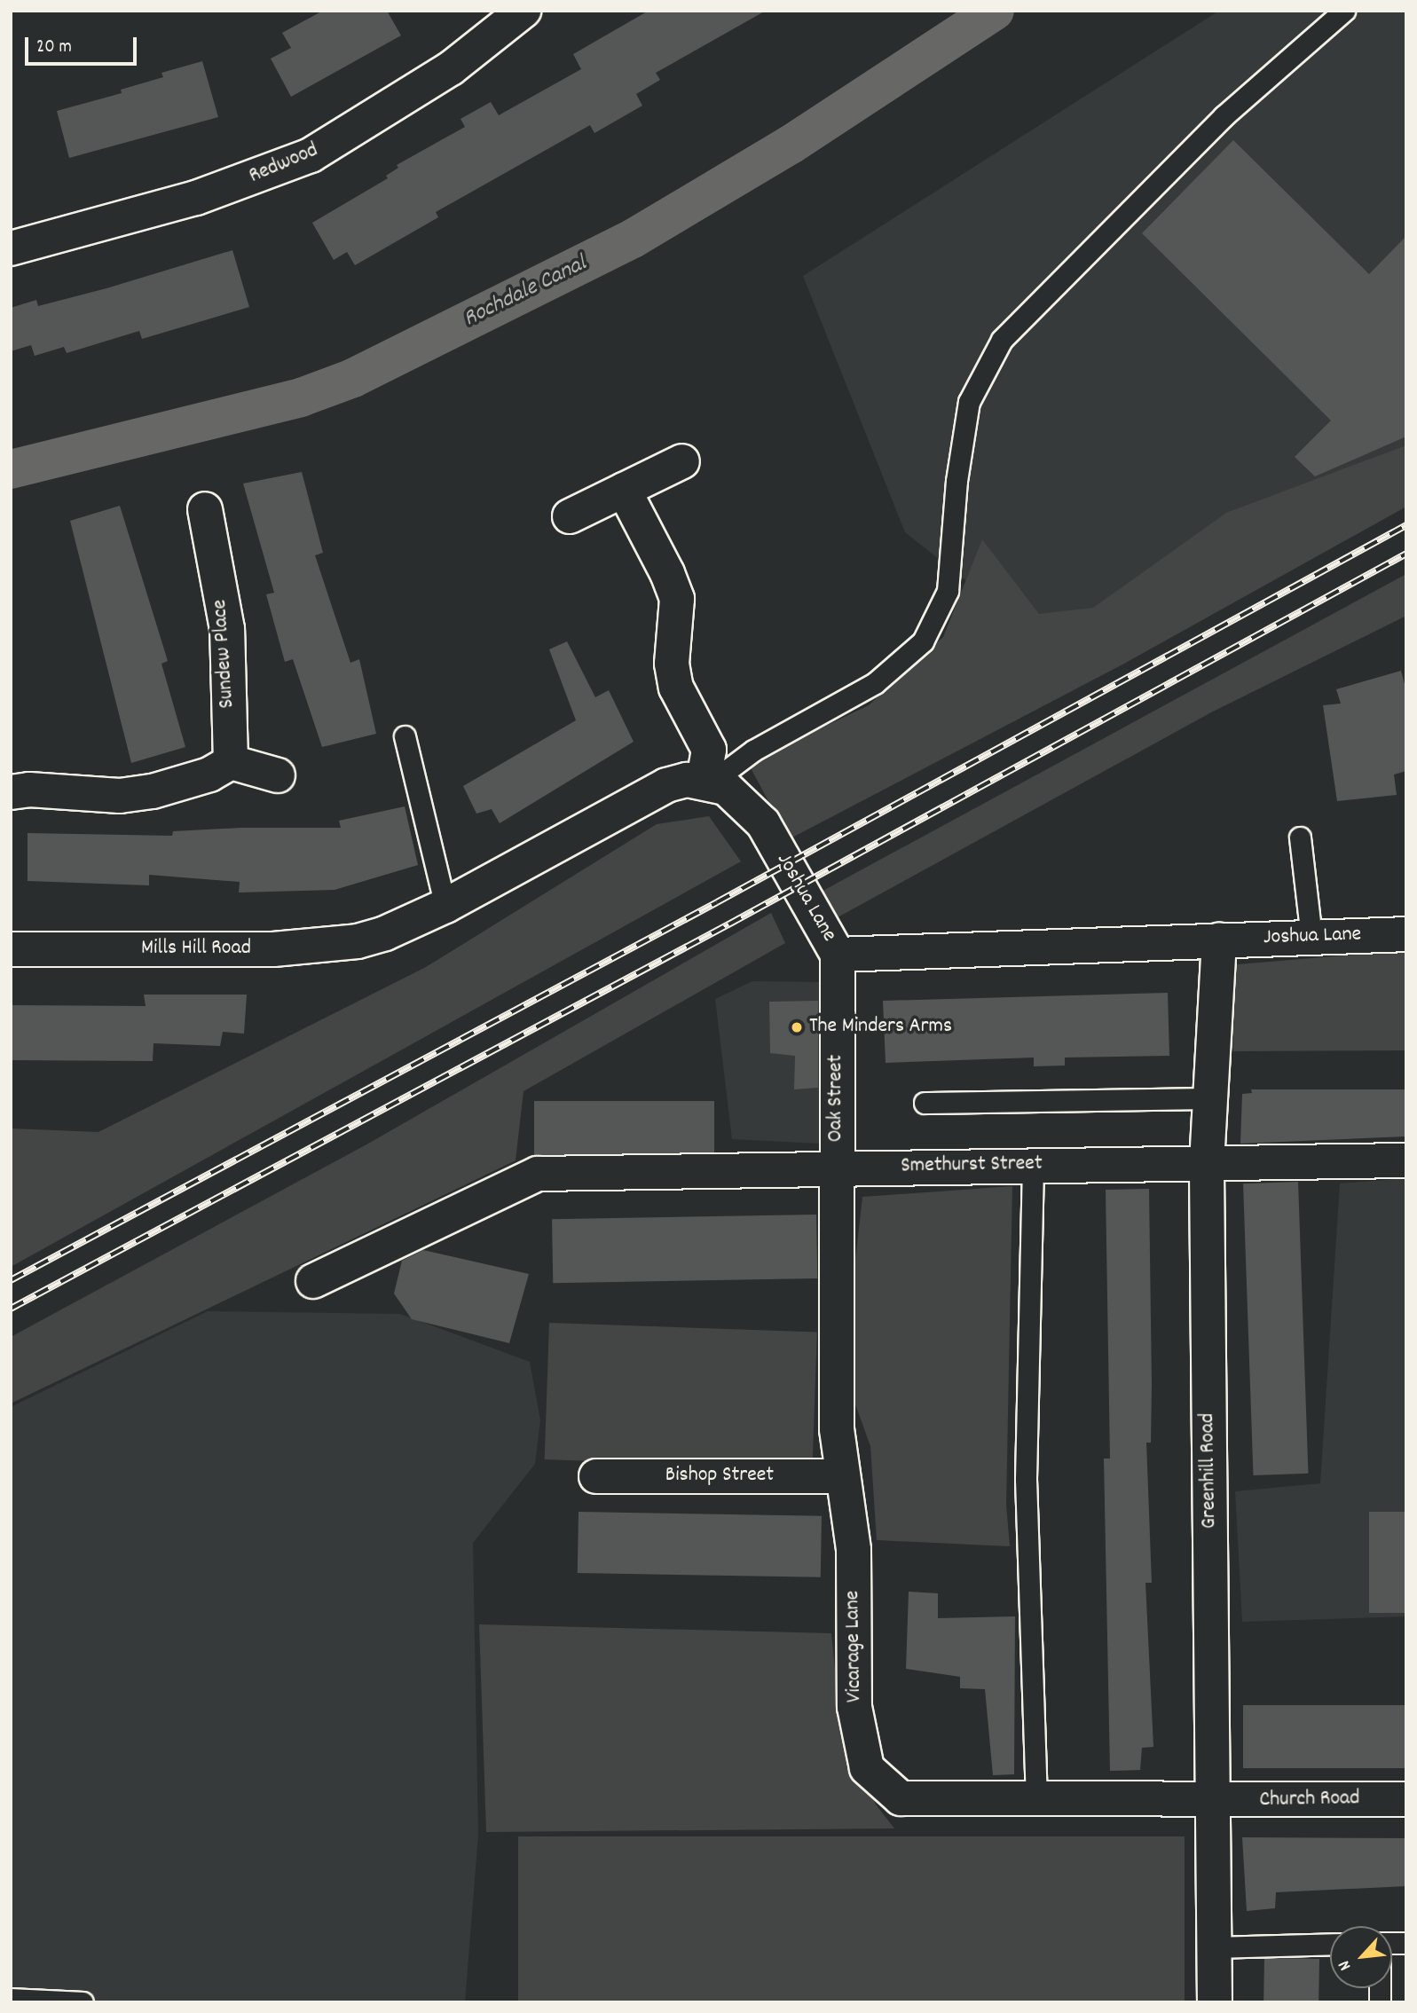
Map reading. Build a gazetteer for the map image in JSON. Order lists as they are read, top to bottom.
{
  "streets": {
    "street": [
      "Redwood",
      "Sundew Place",
      "Joshua Lane",
      "Mills Hill Road",
      "Oak Street",
      "Smethurst Street",
      "Greenhill Road",
      "Bishop Street",
      "Vicarage Lane",
      "Church Road"
    ]
  },
  "crossings": [
    ["Joshua Lane", "Oak Street"],
    ["Joshua Lane", "Greenhill Road"],
    ["Oak Street", "Smethurst Street"],
    ["Oak Street", "Vicarage Lane"],
    ["Smethurst Street", "Greenhill Road"],
    ["Smethurst Street", "Vicarage Lane"],
    ["Greenhill Road", "Vicarage Lane"],
    ["Greenhill Road", "Church Road"],
    ["Bishop Street", "Vicarage Lane"],
    ["Vicarage Lane", "Church Road"]
  ],
  "water": ["Rochdale Canal"],
  "places": ["The Minders Arms"],
  "scale_bar": "20 m",
  "north": "bottom left"
}
